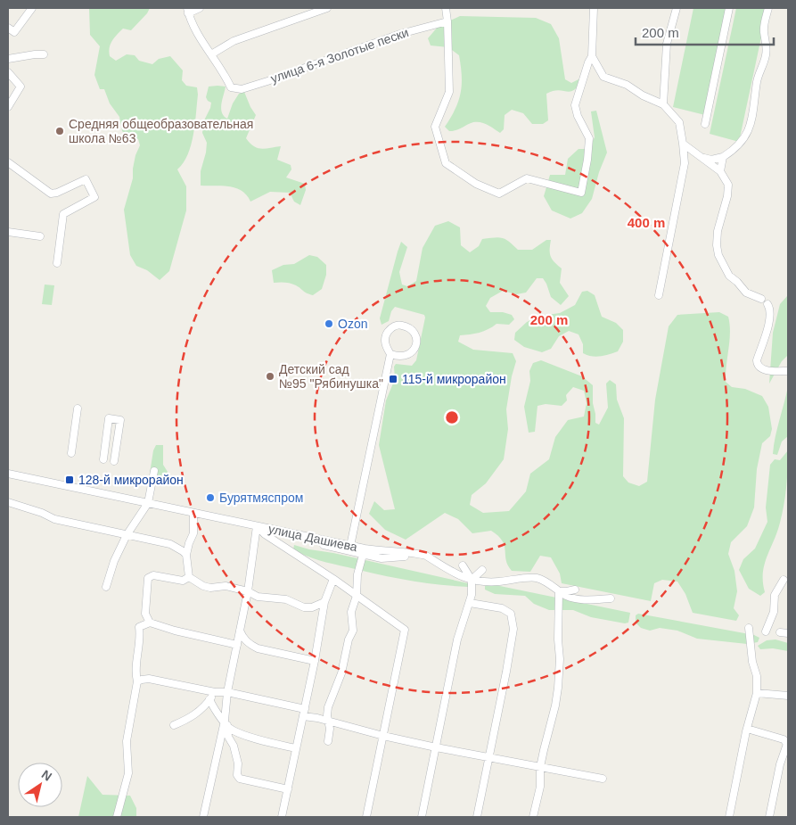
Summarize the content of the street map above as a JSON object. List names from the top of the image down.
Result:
{
  "streets": {
    "street": ["улица 6-я Золотые пески", "улица Дашиева"]
  },
  "places": {
    "other": [
      "Средняя общеобразовательная школа №63",
      "Ozon",
      "Детский сад №95 \"Рябинушка\"",
      "Бурятмяспром"
    ],
    "transit": ["115-й микрорайон", "128-й микрорайон"]
  },
  "scale_bar": "200 m",
  "north": "top right",
  "rings": ["400 m", "200 m"]
}
